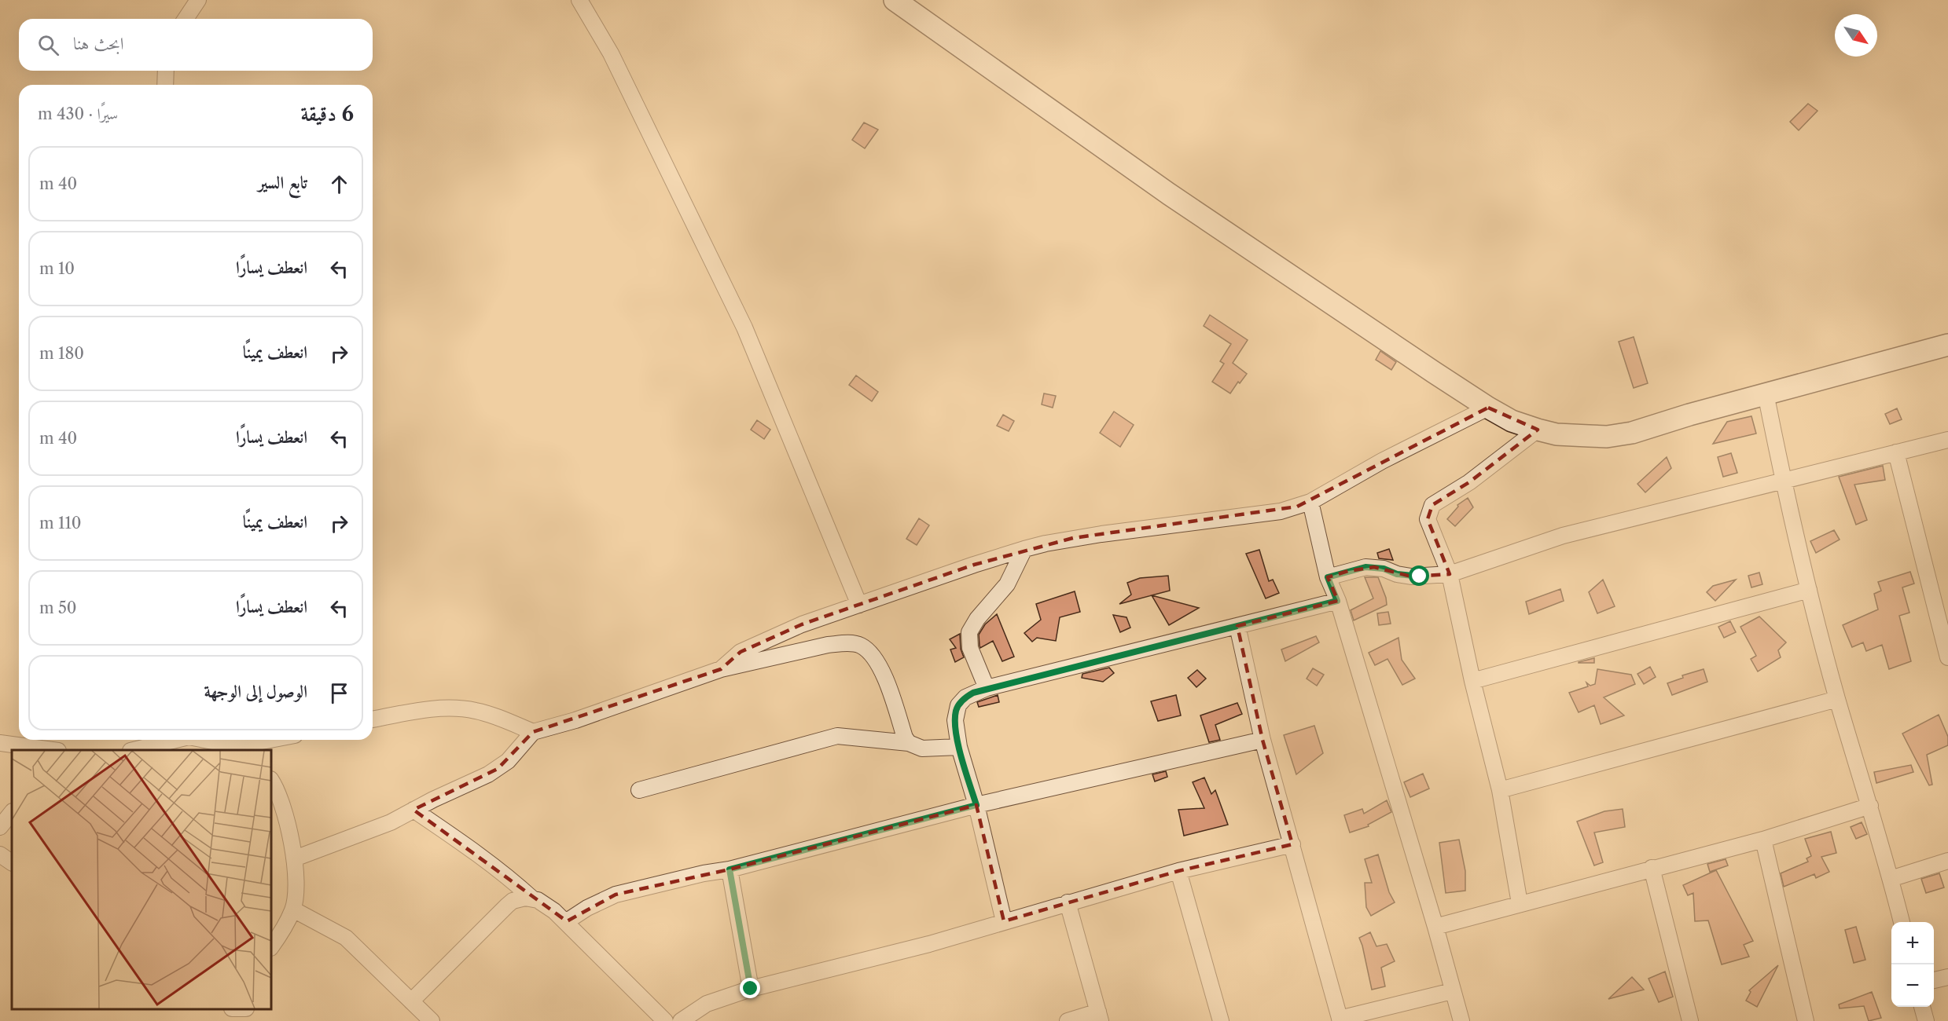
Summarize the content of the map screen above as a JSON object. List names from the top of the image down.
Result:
{
  "north": "bottom right",
  "page": {
    "search": "ابحث هنا",
    "heading": ["6 دقيقة", "سيرًا · 430 m"],
    "list": [
      ["تابع السير", "40 m"],
      ["انعطف يسارًا", "10 m"],
      ["انعطف يمينًا", "180 m"],
      ["انعطف يسارًا", "40 m"],
      ["انعطف يمينًا", "110 m"],
      ["انعطف يسارًا", "50 m"],
      "الوصول إلى الوجهة"
    ],
    "map_buttons": ["+", "−"]
  }
}
